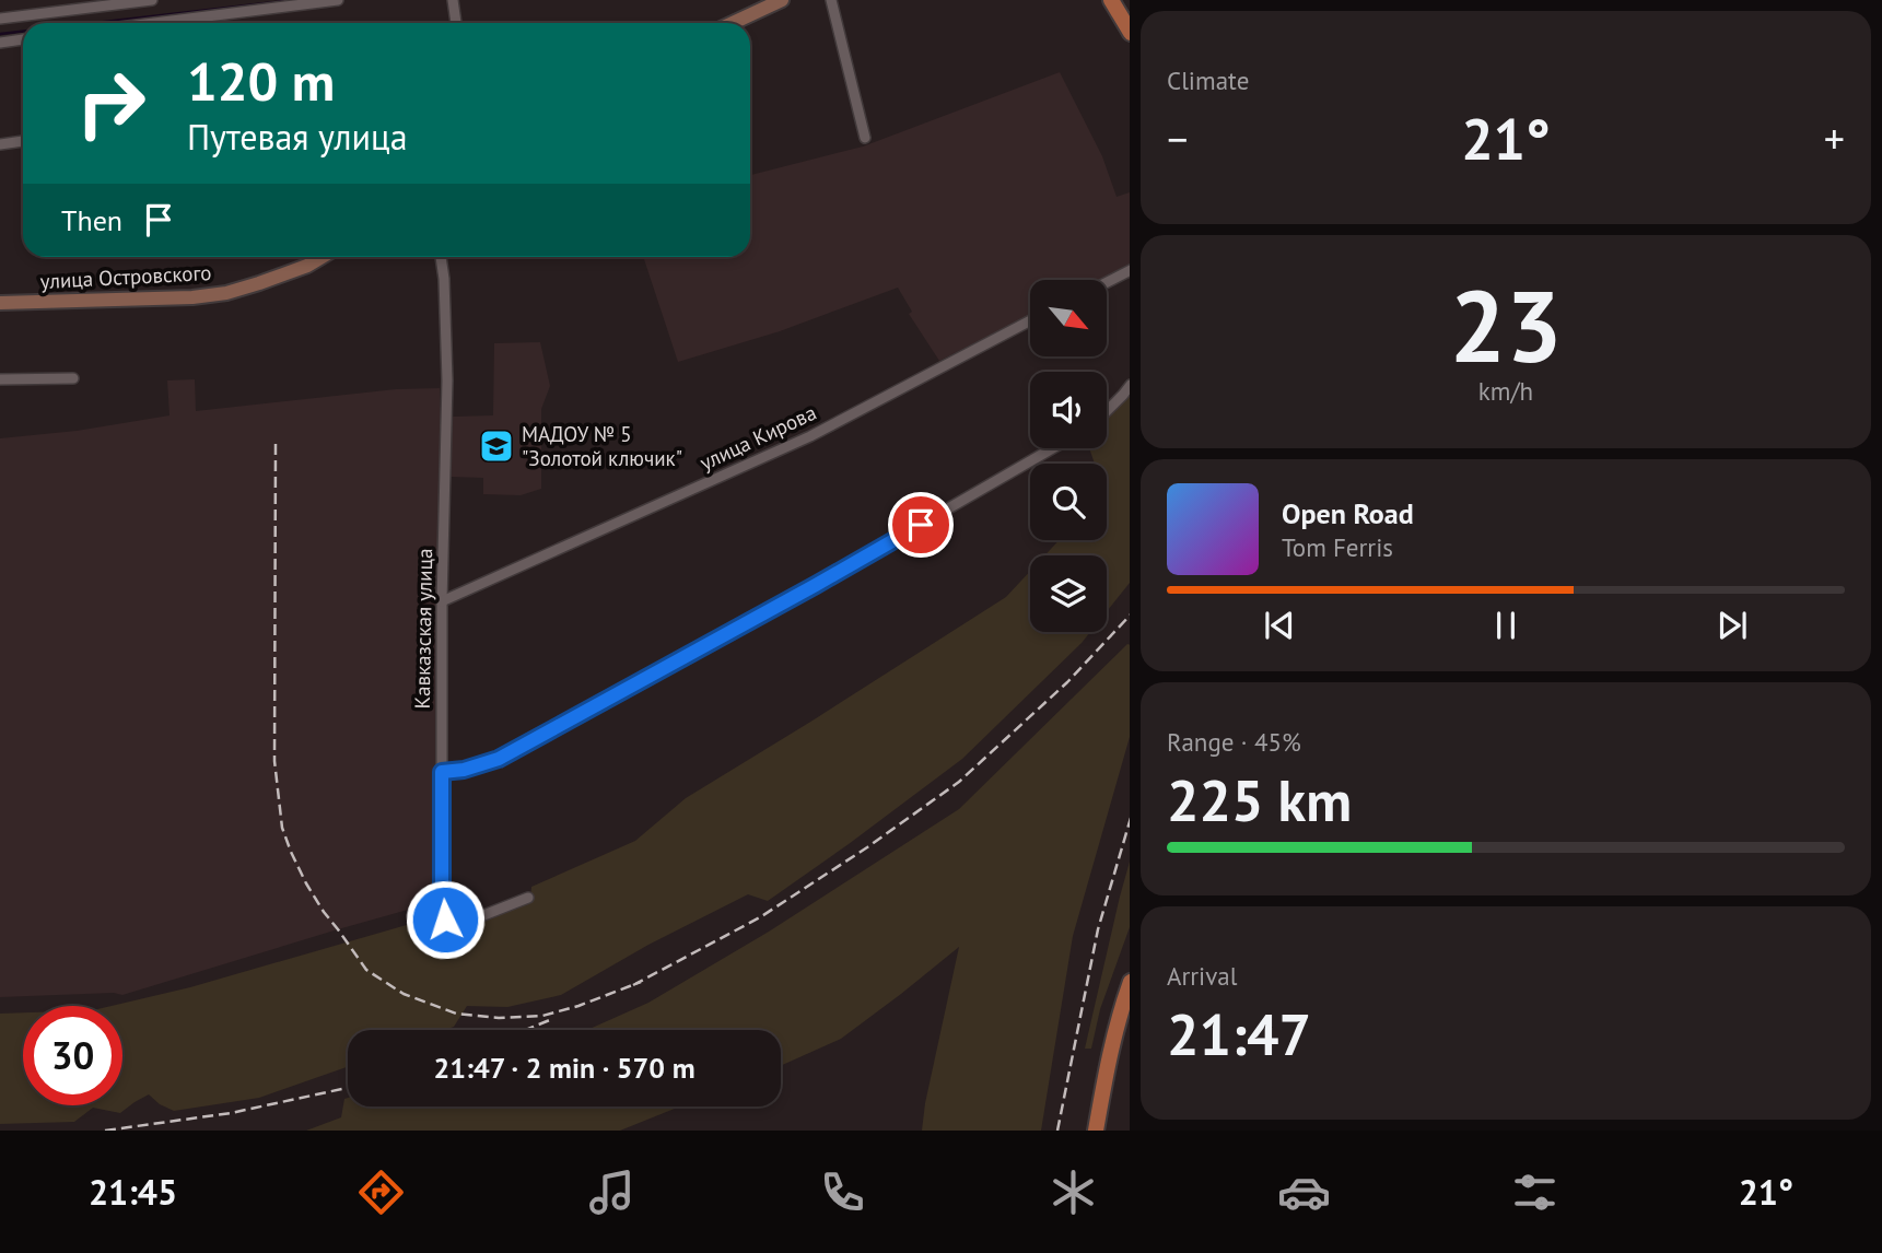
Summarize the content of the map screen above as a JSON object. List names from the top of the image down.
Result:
{
  "streets": {
    "street": ["улица Островского", "улица Кирова", "Кавказская улица"]
  },
  "crossings": [
    ["улица Кирова", "Кавказская улица"]
  ],
  "places": {
    "school or university": ["МАДОУ № 5 \"Золотой ключик\""]
  },
  "north": "bottom right",
  "page": {
    "tile": [
      "Climate",
      ["23", "km/h"],
      ["Range · 45%", "225 km"],
      ["Arrival", "21:47"]
    ],
    "turn": ["120 m", "Путевая улица"],
    "heat": ["−", "21°", "+"],
    "then": "Then",
    "song": ["Open Road", "Tom Ferris"],
    "limit": "30",
    "trip": "21:47 · 2 min · 570 m",
    "tabs": ["21:45", "21°"]
  }
}
